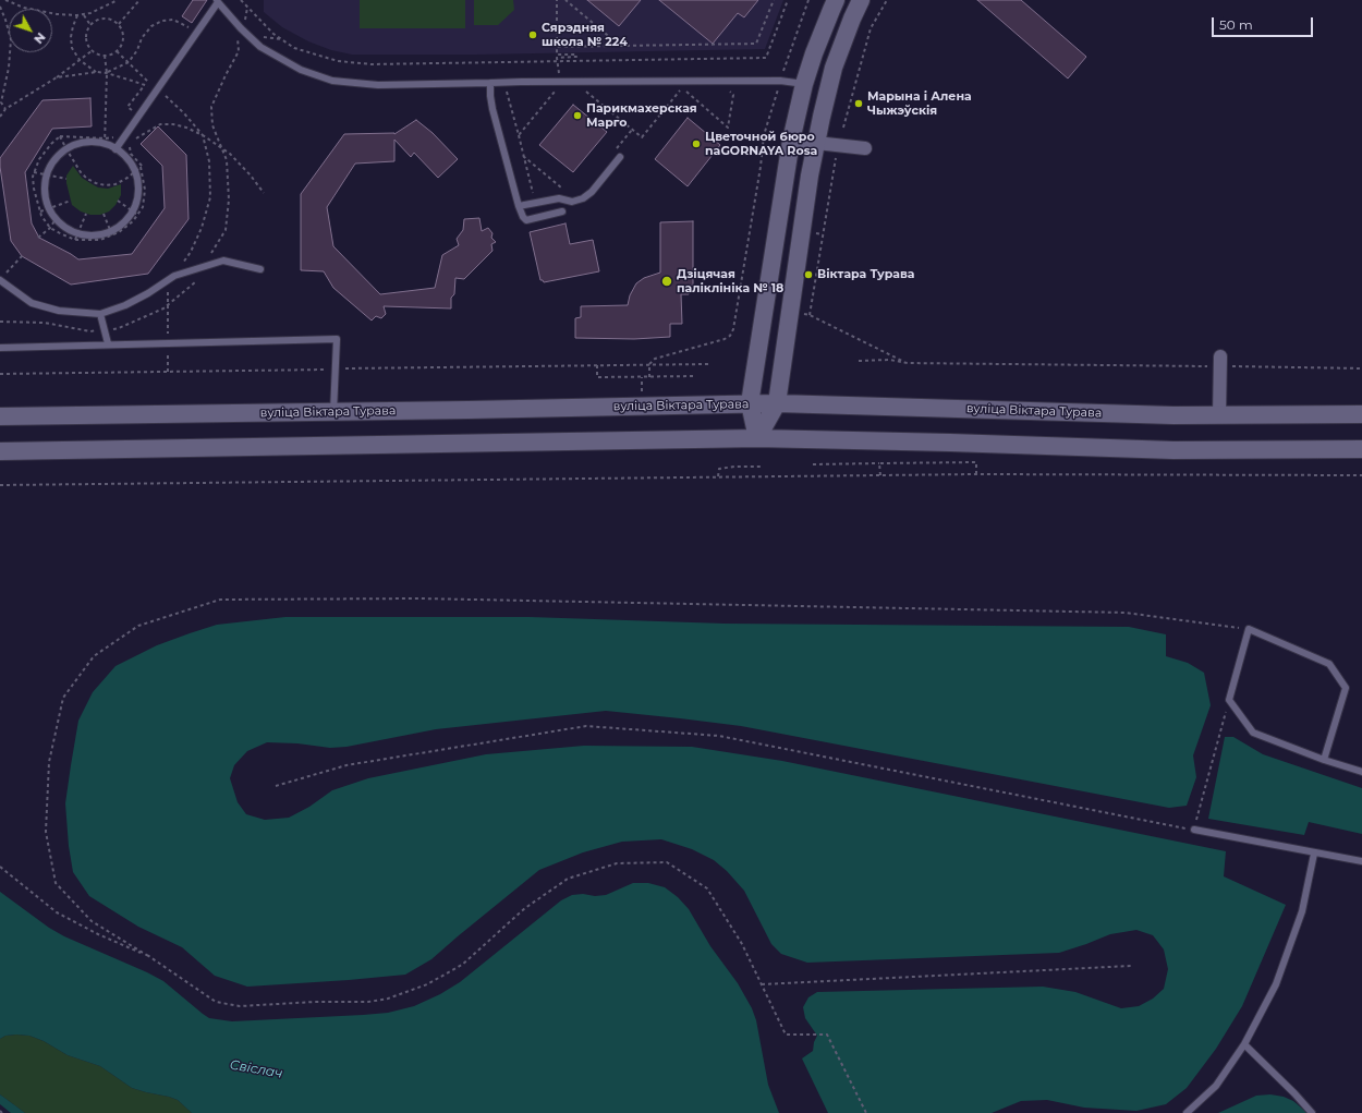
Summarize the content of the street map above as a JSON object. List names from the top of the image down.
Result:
{
  "streets": {
    "main road": ["вуліца Віктара Турава"]
  },
  "water": ["Свіслач"],
  "places": [
    "Сярэдняя школа № 224",
    "Марына і Алена Чыжэўскія",
    "Парикмахерская Марго",
    "Цветочной бюро naGORNAYA Rosa",
    "Віктара Турава",
    "Дзіцячая паліклініка № 18"
  ],
  "scale_bar": "50 m",
  "north": "bottom right"
}
